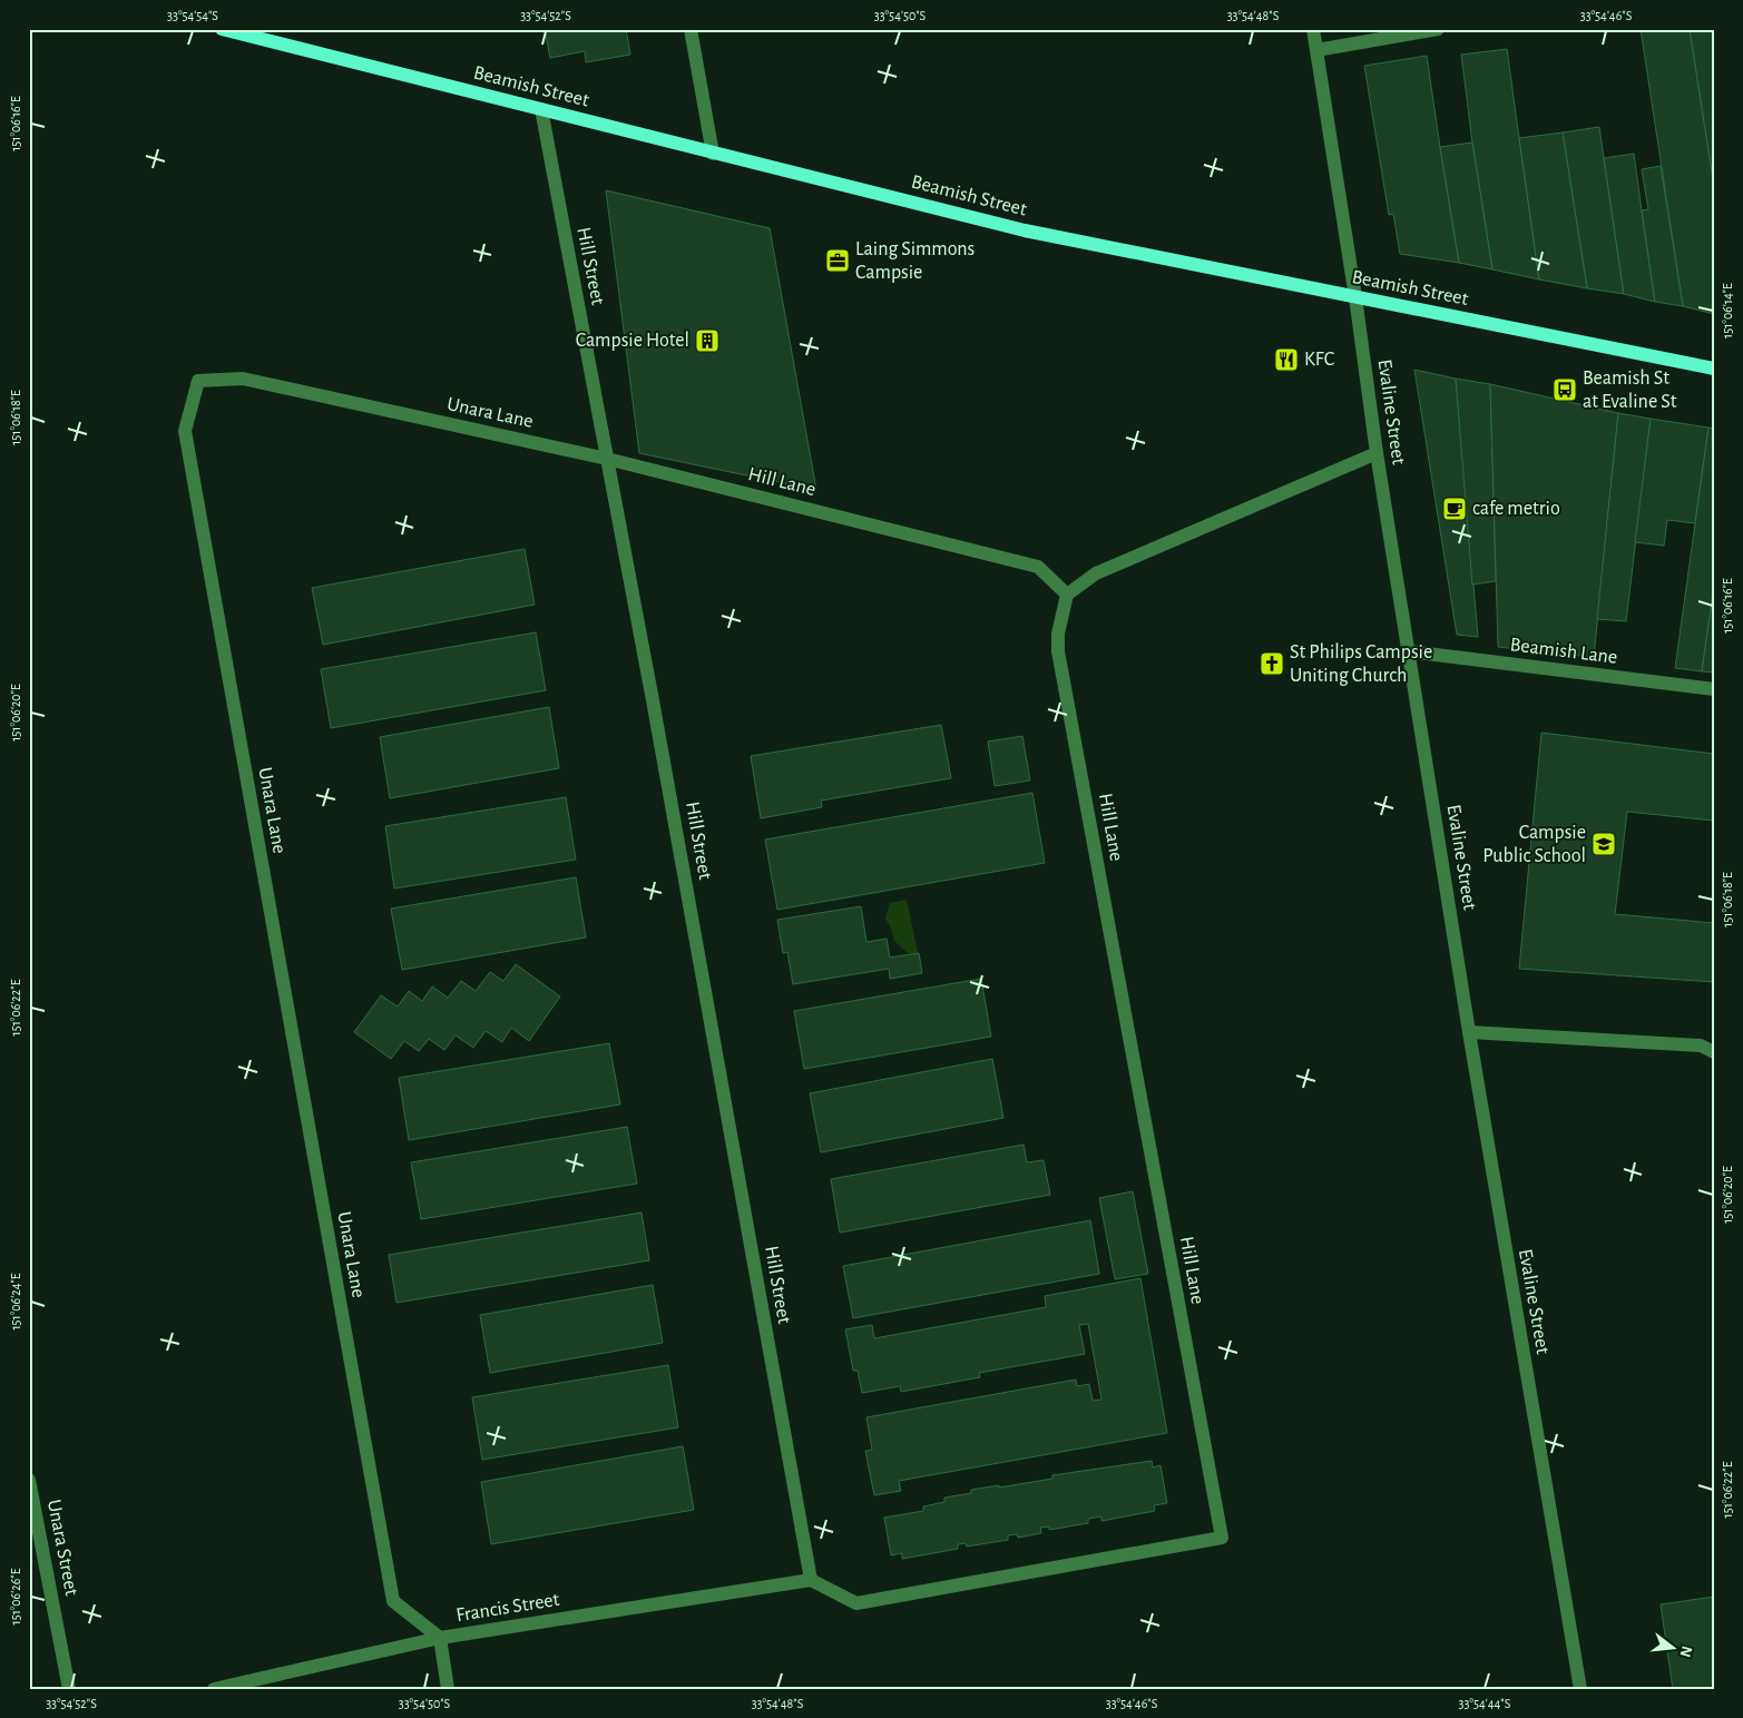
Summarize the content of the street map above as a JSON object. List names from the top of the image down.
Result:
{
  "streets": {
    "main road": ["Beamish Street"],
    "street": [
      "Hill Street",
      "Evaline Street",
      "Unara Lane",
      "Hill Lane",
      "Beamish Lane",
      "Unara Street",
      "Francis Street"
    ]
  },
  "crossings": [
    ["Beamish Street", "Hill Street"],
    ["Beamish Street", "Evaline Street"],
    ["Hill Street", "Unara Lane"],
    ["Hill Street", "Hill Lane"],
    ["Hill Street", "Francis Street"],
    ["Evaline Street", "Beamish Lane"],
    ["Unara Lane", "Hill Lane"],
    ["Unara Lane", "Francis Street"],
    ["Hill Lane", "Francis Street"]
  ],
  "places": {
    "office": ["Laing Simmons Campsie"],
    "building": ["Campsie Hotel"],
    "restaurant": ["KFC"],
    "bus stop": ["Beamish St at Evaline St"],
    "cafe": ["cafe metrio"],
    "church": ["St Philips Campsie Uniting Church"],
    "school or university": ["Campsie Public School"]
  },
  "north": "right",
  "coordinates": [
    "33°54'54\"S",
    "33°54'52\"S",
    "33°54'50\"S",
    "33°54'48\"S",
    "33°54'46\"S",
    "151°06'16\"E",
    "151°06'14\"E",
    "151°06'18\"E",
    "151°06'20\"E",
    "151°06'22\"E",
    "151°06'24\"E",
    "151°06'26\"E",
    "33°54'44\"S"
  ]
}
